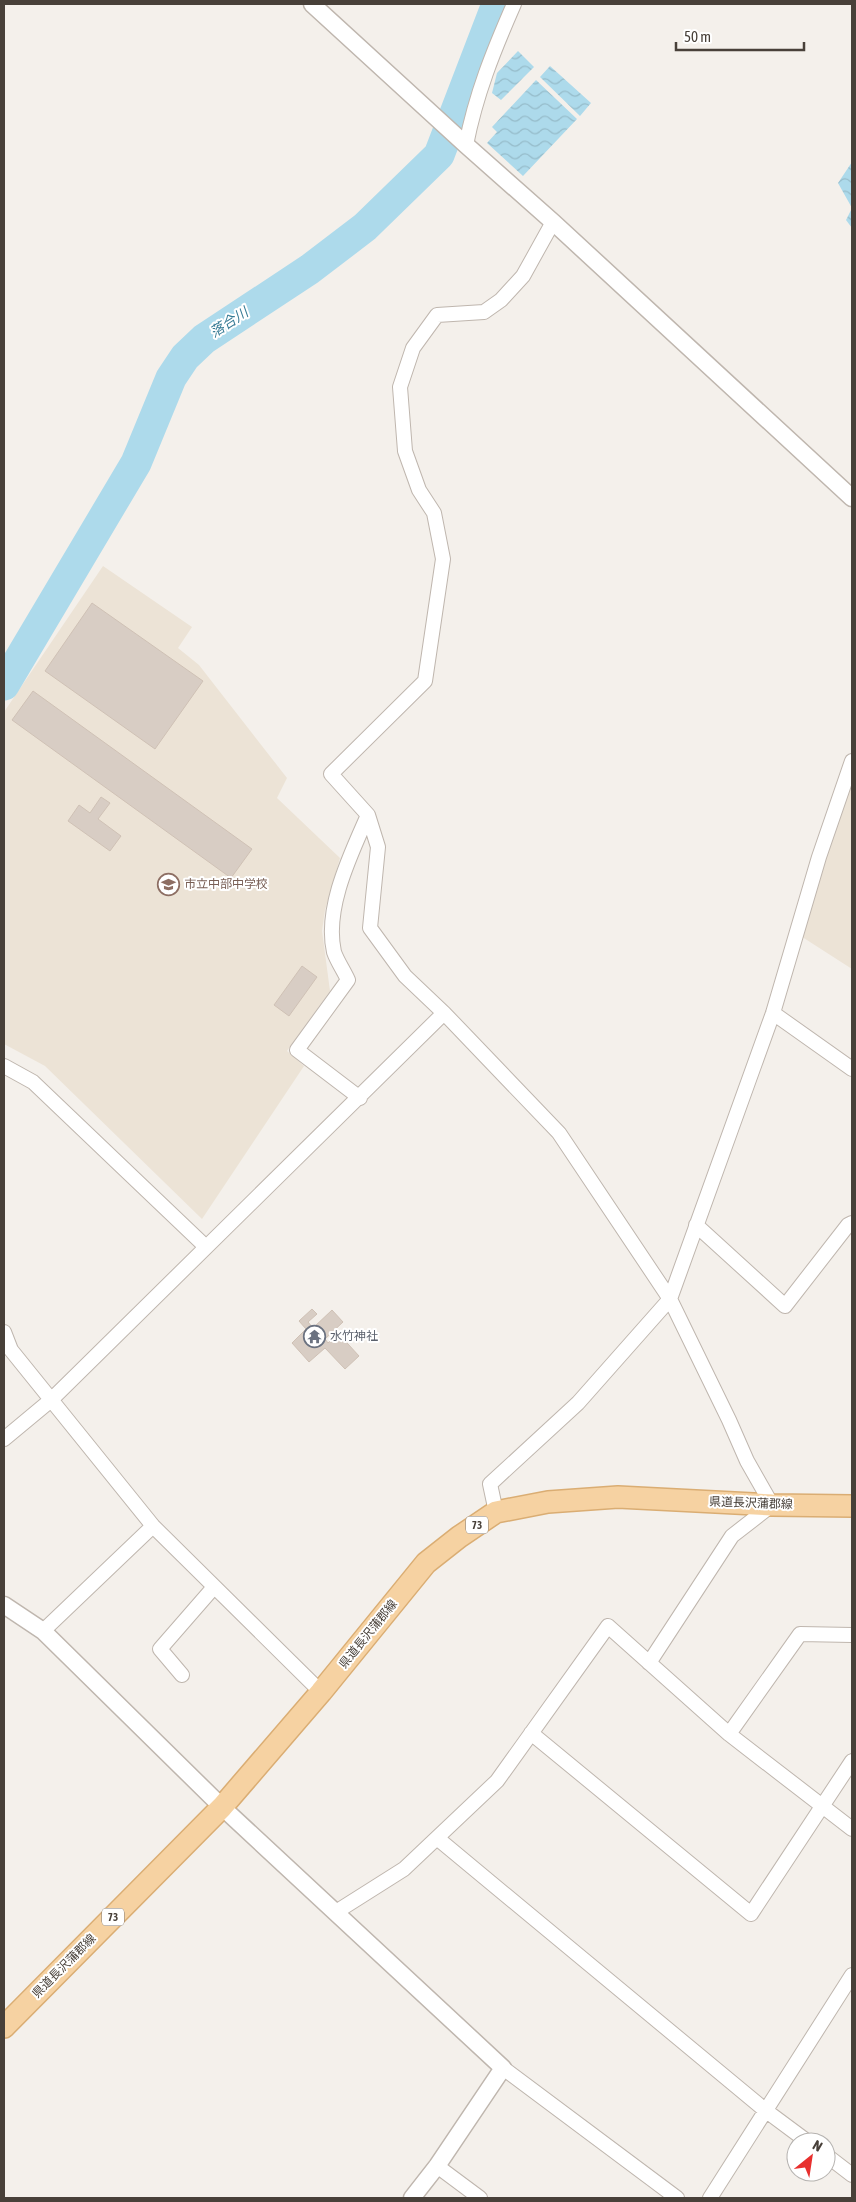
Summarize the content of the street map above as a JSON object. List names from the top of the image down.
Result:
{
  "streets": {
    "main road": ["県道長沢蒲郡線", "73"]
  },
  "water": ["落合川"],
  "places": {
    "school or university": ["市立中部中学校"],
    "temple": ["水竹神社"]
  },
  "scale_bar": "50 m",
  "north": "top right"
}
